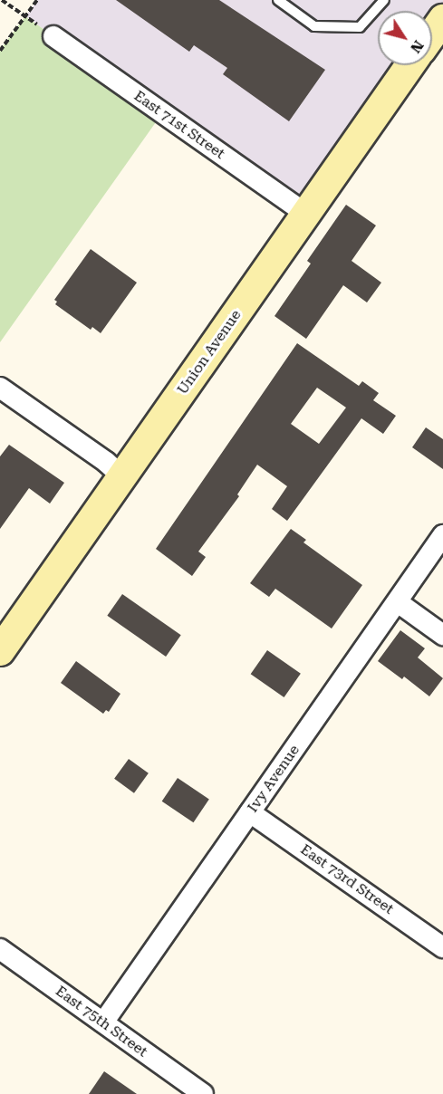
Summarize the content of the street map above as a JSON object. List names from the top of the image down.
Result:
{
  "streets": {
    "main road": ["Union Avenue"],
    "street": [
      "East 71st Street",
      "Ivy Avenue",
      "East 73rd Street",
      "East 75th Street"
    ]
  },
  "crossings": [
    ["East 71st Street", "Union Avenue"],
    ["Ivy Avenue", "East 73rd Street"],
    ["Ivy Avenue", "East 75th Street"]
  ],
  "north": "bottom right"
}
